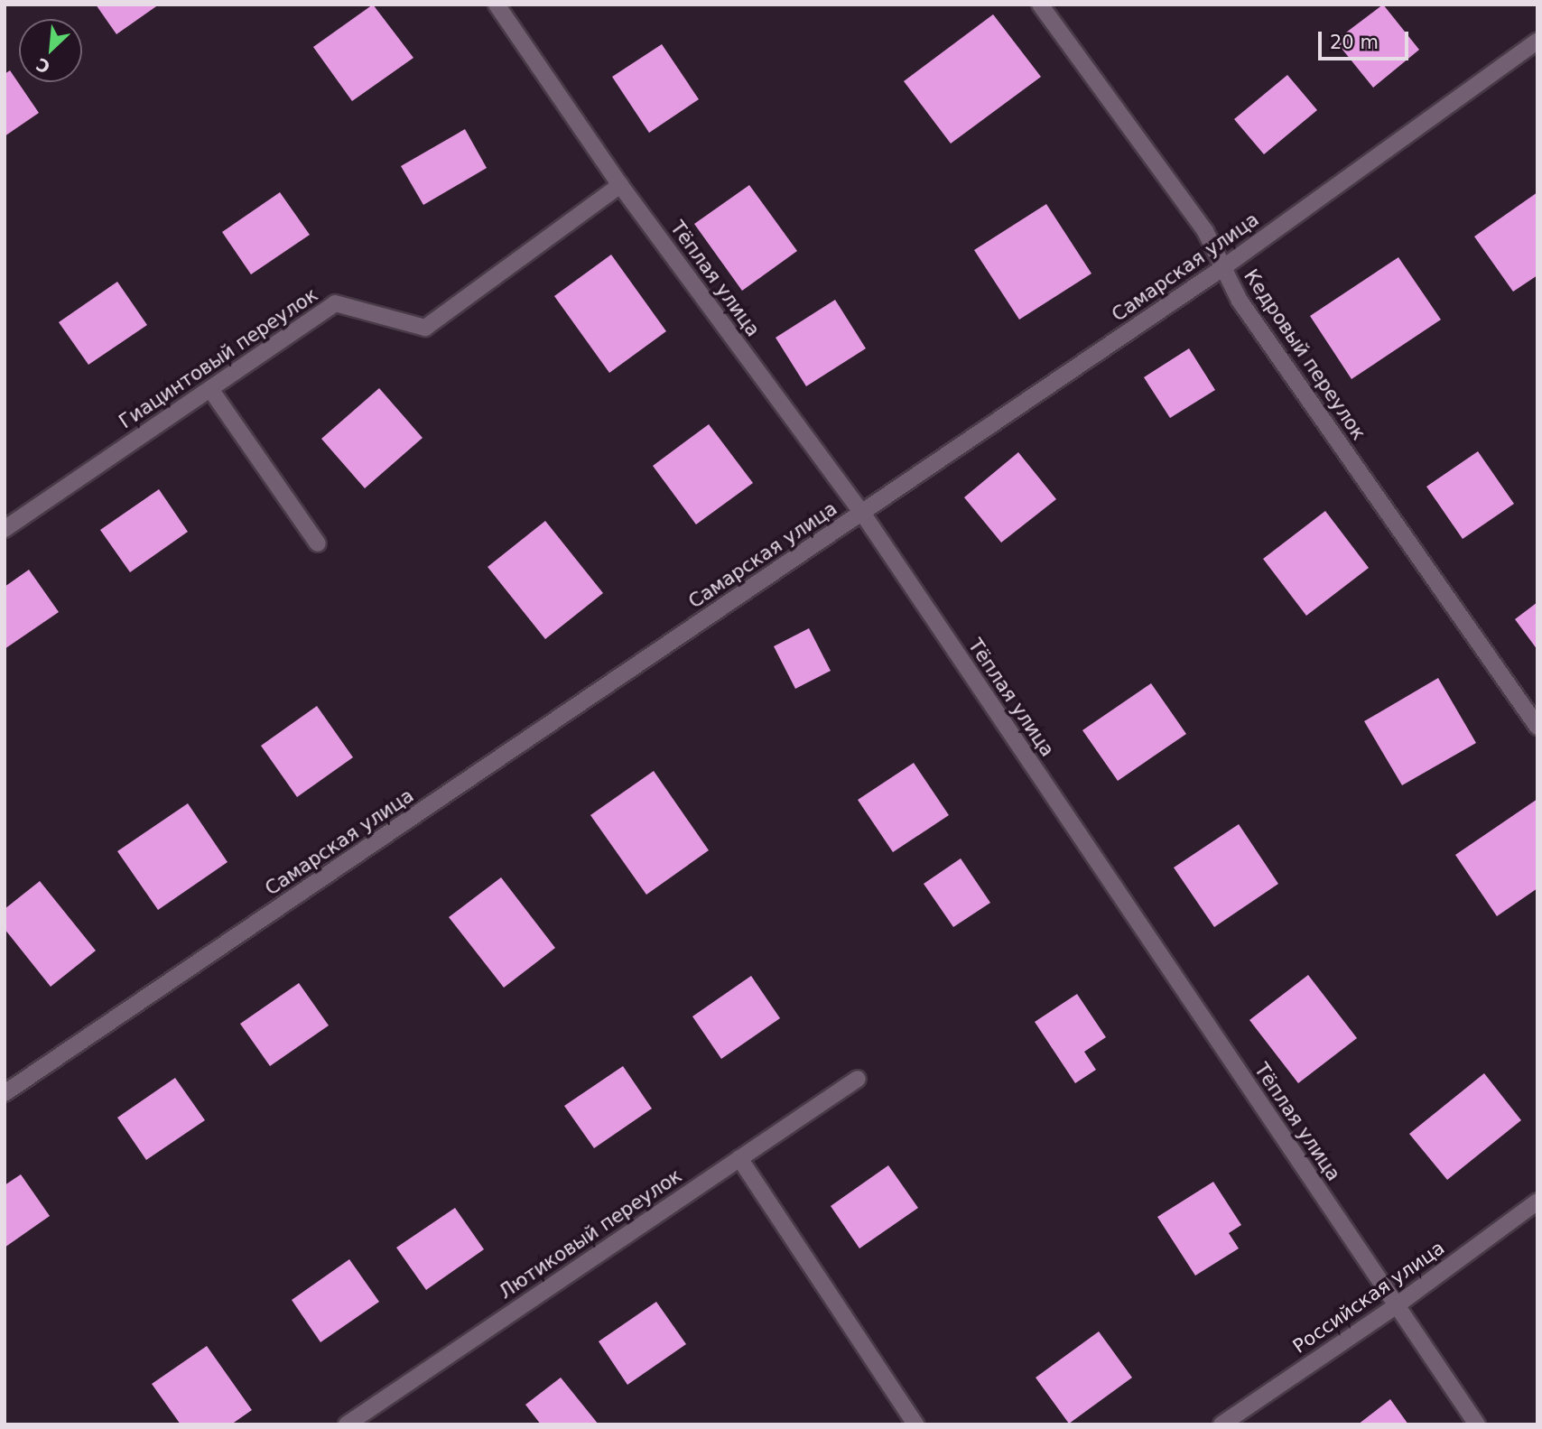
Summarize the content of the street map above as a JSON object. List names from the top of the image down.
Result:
{
  "streets": {
    "street": [
      "Самарская улица",
      "Тёплая улица",
      "Кедровый переулок",
      "Гиацинтовый переулок",
      "Лютиковый переулок",
      "Российская улица"
    ]
  },
  "crossings": [
    ["Самарская улица", "Тёплая улица"],
    ["Самарская улица", "Кедровый переулок"],
    ["Тёплая улица", "Гиацинтовый переулок"],
    ["Тёплая улица", "Российская улица"]
  ],
  "scale_bar": "20 m",
  "north": "bottom left"
}
